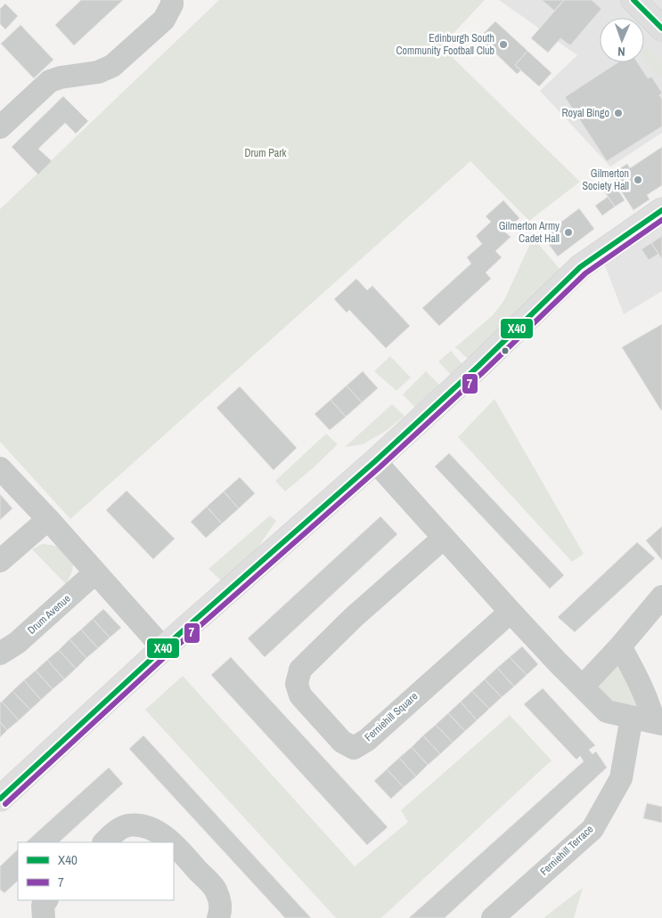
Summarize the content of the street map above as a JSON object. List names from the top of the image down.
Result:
{
  "streets": {
    "street": ["Drum Avenue", "Ferniehill Square", "Ferniehill Terrace"]
  },
  "parks": ["Drum Park"],
  "places": [
    "Edinburgh South Community Football Club",
    "Royal Bingo",
    "Gilmerton Society Hall",
    "Gilmerton Army Cadet Hall"
  ],
  "lines": ["transit line X40", "transit line 7"],
  "legend": ["X40", "7"],
  "north": "bottom"
}
